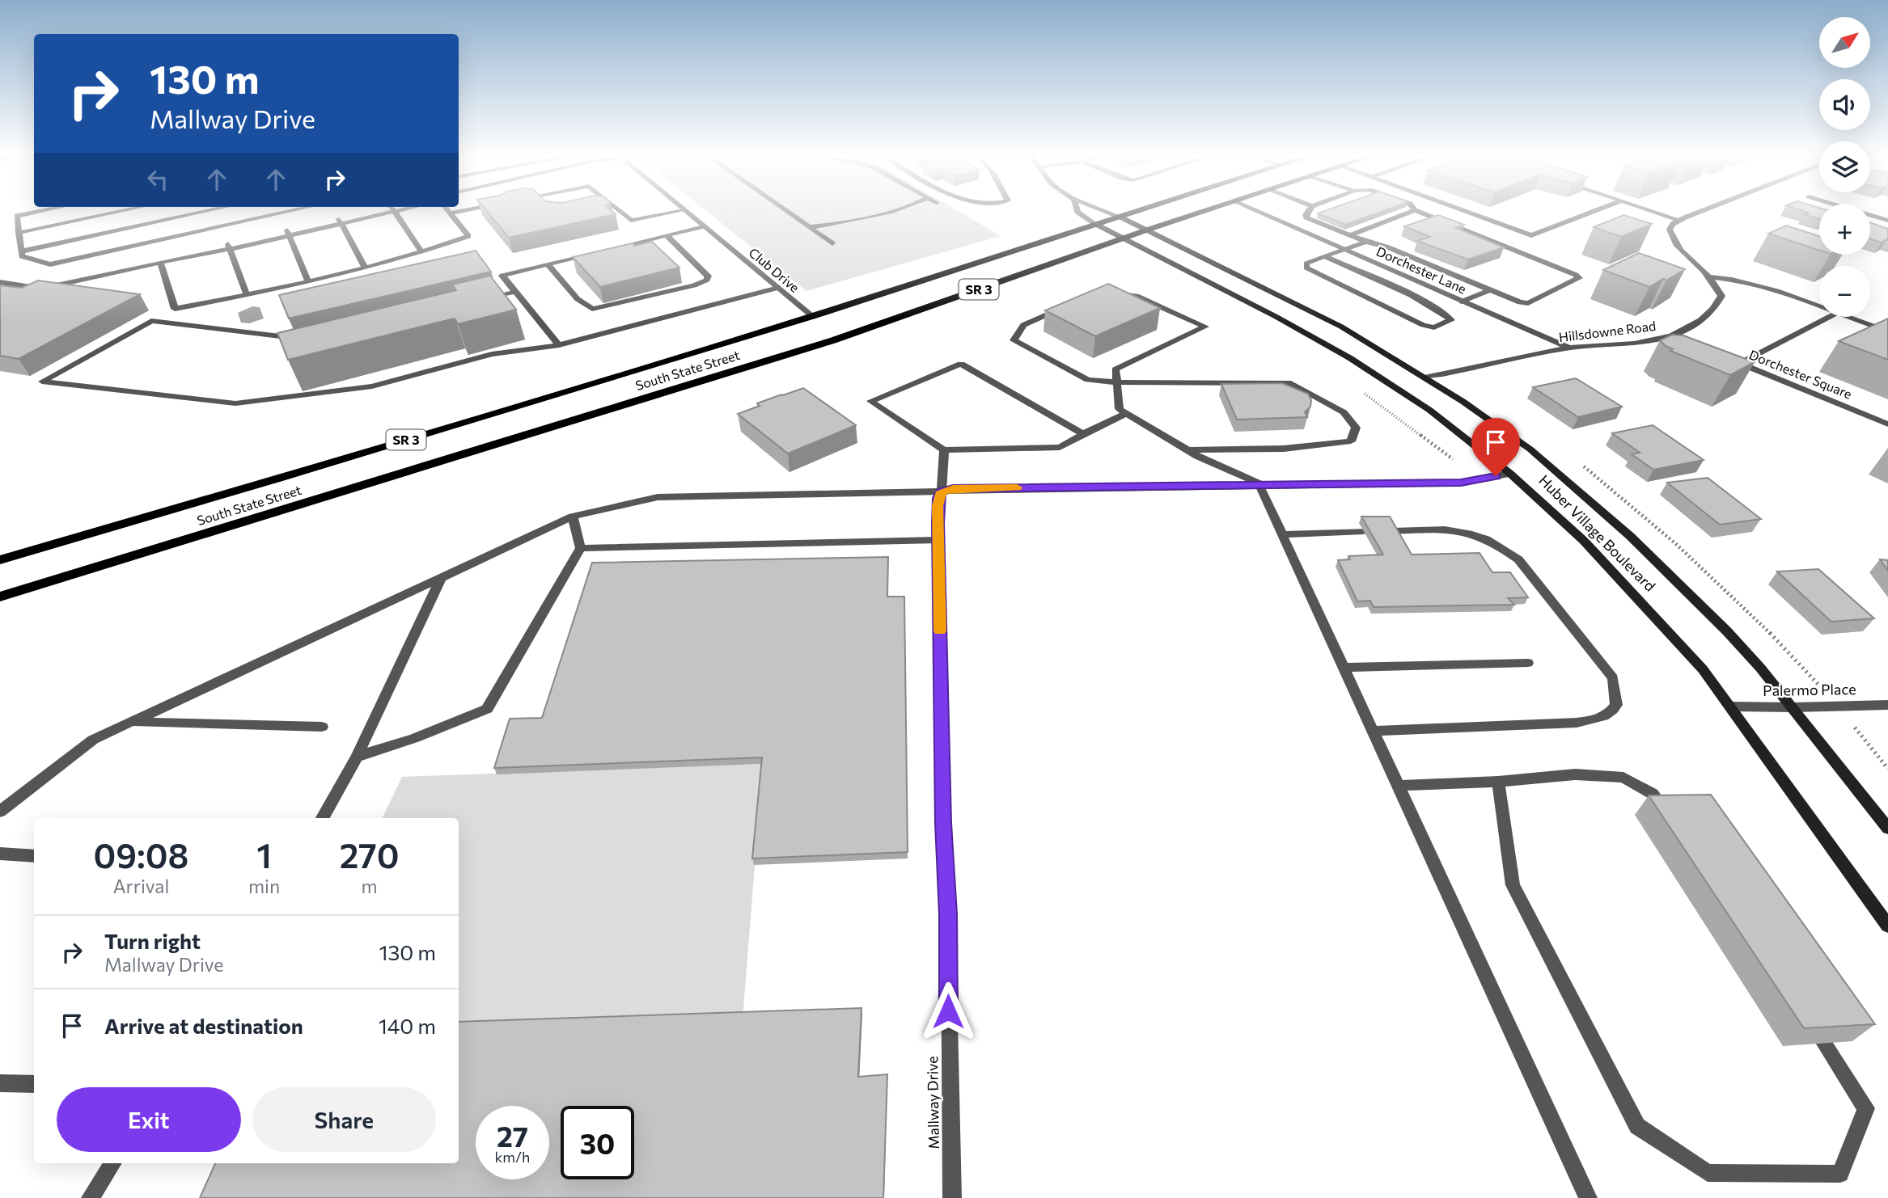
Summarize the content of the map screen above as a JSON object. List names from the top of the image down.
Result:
{
  "streets": {
    "main road": ["SR 3", "South State Street"],
    "street": [
      "Club Drive",
      "Dorchester Lane",
      "Hillsdowne Road",
      "Dorchester Square",
      "Huber Village Boulevard",
      "Palermo Place",
      "Mallway Drive"
    ]
  },
  "crossings": [
    ["Club Drive", "South State Street"],
    ["Dorchester Lane", "Hillsdowne Road"],
    ["Hillsdowne Road", "Huber Village Boulevard"],
    ["South State Street", "Huber Village Boulevard"],
    ["Huber Village Boulevard", "Palermo Place"]
  ],
  "north": "top right",
  "page": {
    "map_buttons": ["+", "−"],
    "turn": ["130 m", "Mallway Drive"],
    "eta": [
      "09:08",
      "Arrival",
      "1",
      "min",
      "270",
      "m"
    ],
    "list": [
      {
        "name": "Turn right",
        "note": "Mallway Drive",
        "value": "130 m"
      },
      {
        "name": "Arrive at destination",
        "value": "140 m"
      }
    ],
    "buttons": ["Exit", "Share"],
    "speed": "27 km/h",
    "limit": "30"
  }
}
